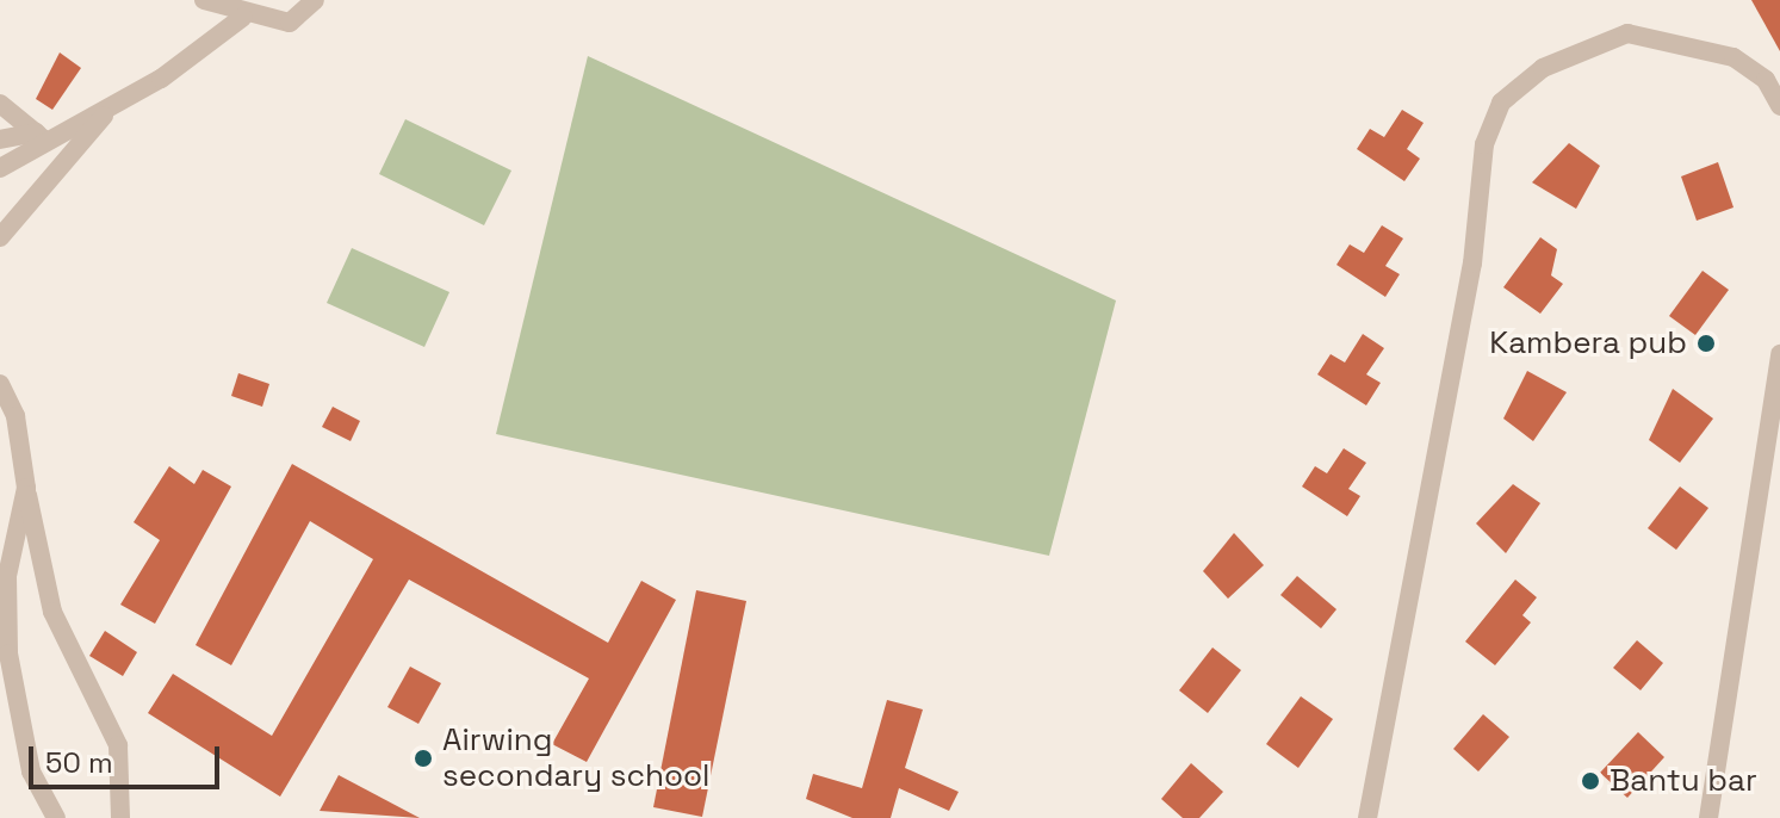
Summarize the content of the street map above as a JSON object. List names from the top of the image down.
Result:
{
  "places": ["Kambera pub", "Airwing secondary school", "Bantu bar"],
  "scale_bar": "50 m"
}
